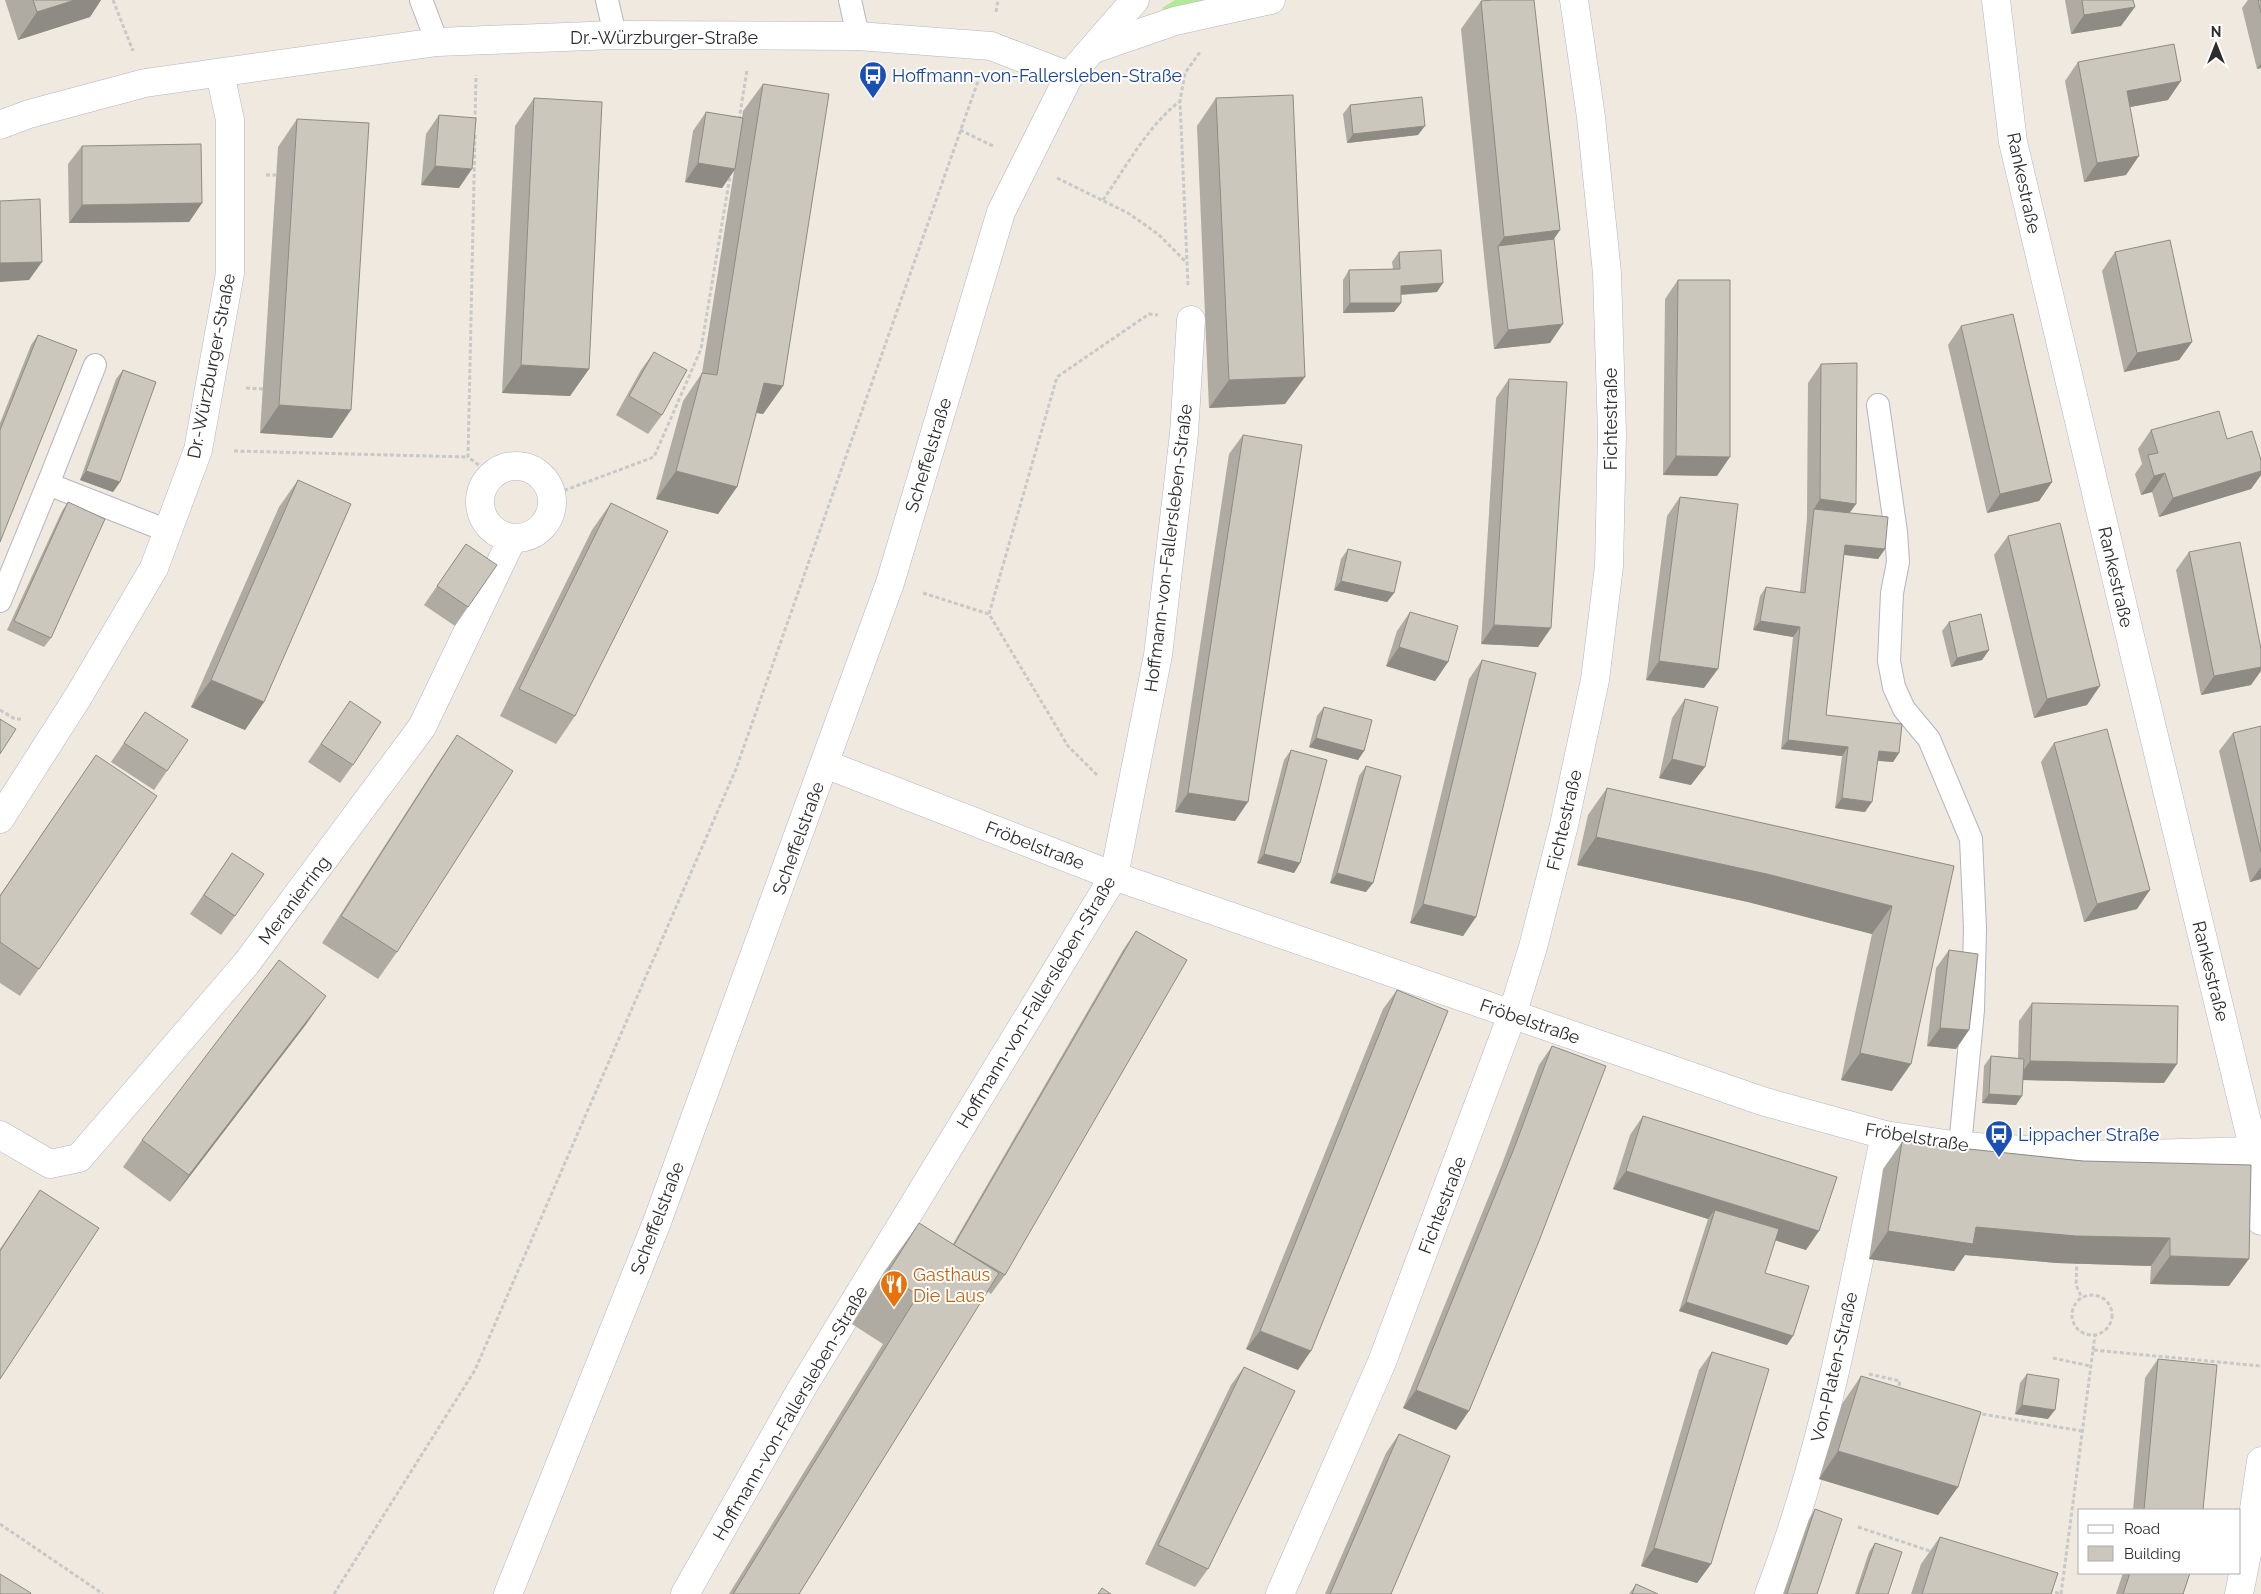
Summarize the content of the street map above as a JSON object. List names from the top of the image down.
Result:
{
  "streets": {
    "street": [
      "Dr.-Würzburger-Straße",
      "Rankestraße",
      "Fichtestraße",
      "Scheffelstraße",
      "Hoffmann-von-Fallersleben-Straße",
      "Fröbelstraße",
      "Meranierring",
      "Von-Platen-Straße"
    ]
  },
  "crossings": [
    ["Dr.-Würzburger-Straße", "Scheffelstraße"],
    ["Rankestraße", "Fröbelstraße"],
    ["Fichtestraße", "Fröbelstraße"],
    ["Scheffelstraße", "Fröbelstraße"],
    ["Hoffmann-von-Fallersleben-Straße", "Fröbelstraße"],
    ["Fröbelstraße", "Von-Platen-Straße"]
  ],
  "places": {
    "bus stop": ["Hoffmann-von-Fallersleben-Straße", "Lippacher Straße"],
    "restaurant": ["Gasthaus Die Laus"]
  },
  "legend": ["Road", "Building"],
  "north": "top"
}
